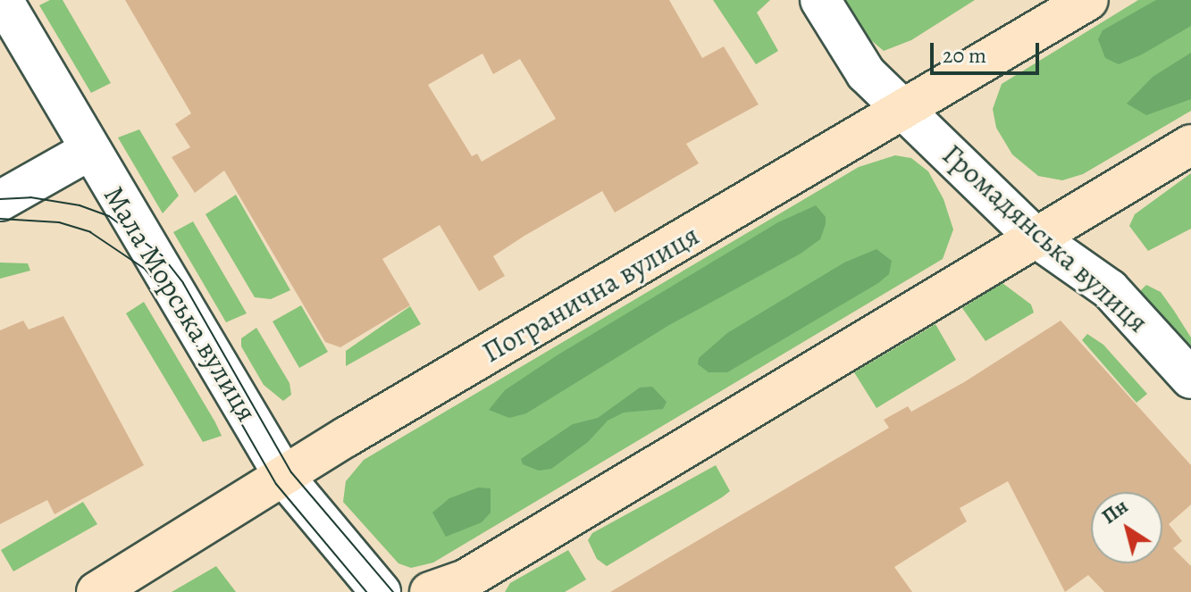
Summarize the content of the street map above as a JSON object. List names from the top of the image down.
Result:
{
  "streets": {
    "main road": ["Погранична вулиця"],
    "street": ["Громадянська вулиця", "Мала Морська вулиця"]
  },
  "crossings": [
    ["Громадянська вулиця", "Погранична вулиця"],
    ["Погранична вулиця", "Мала Морська вулиця"]
  ],
  "scale_bar": "20 m",
  "north": "top left"
}
